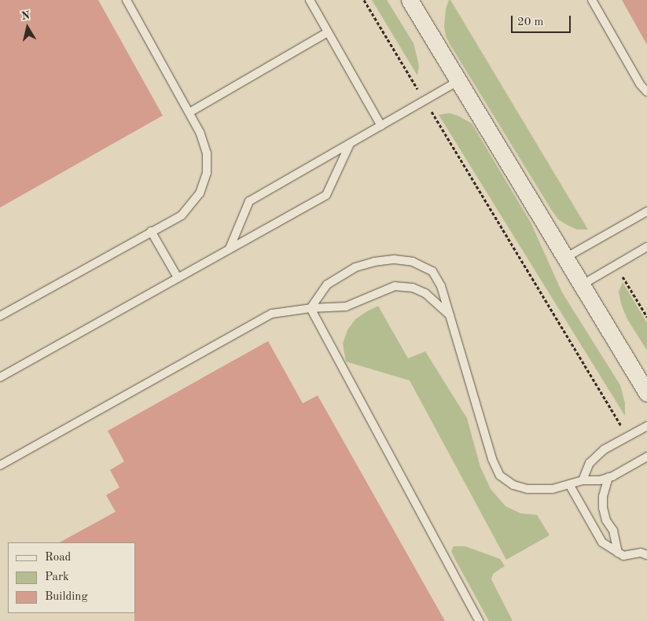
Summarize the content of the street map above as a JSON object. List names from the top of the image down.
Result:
{
  "legend": ["Road", "Park", "Building"],
  "scale_bar": "20 m",
  "north": "top"
}
